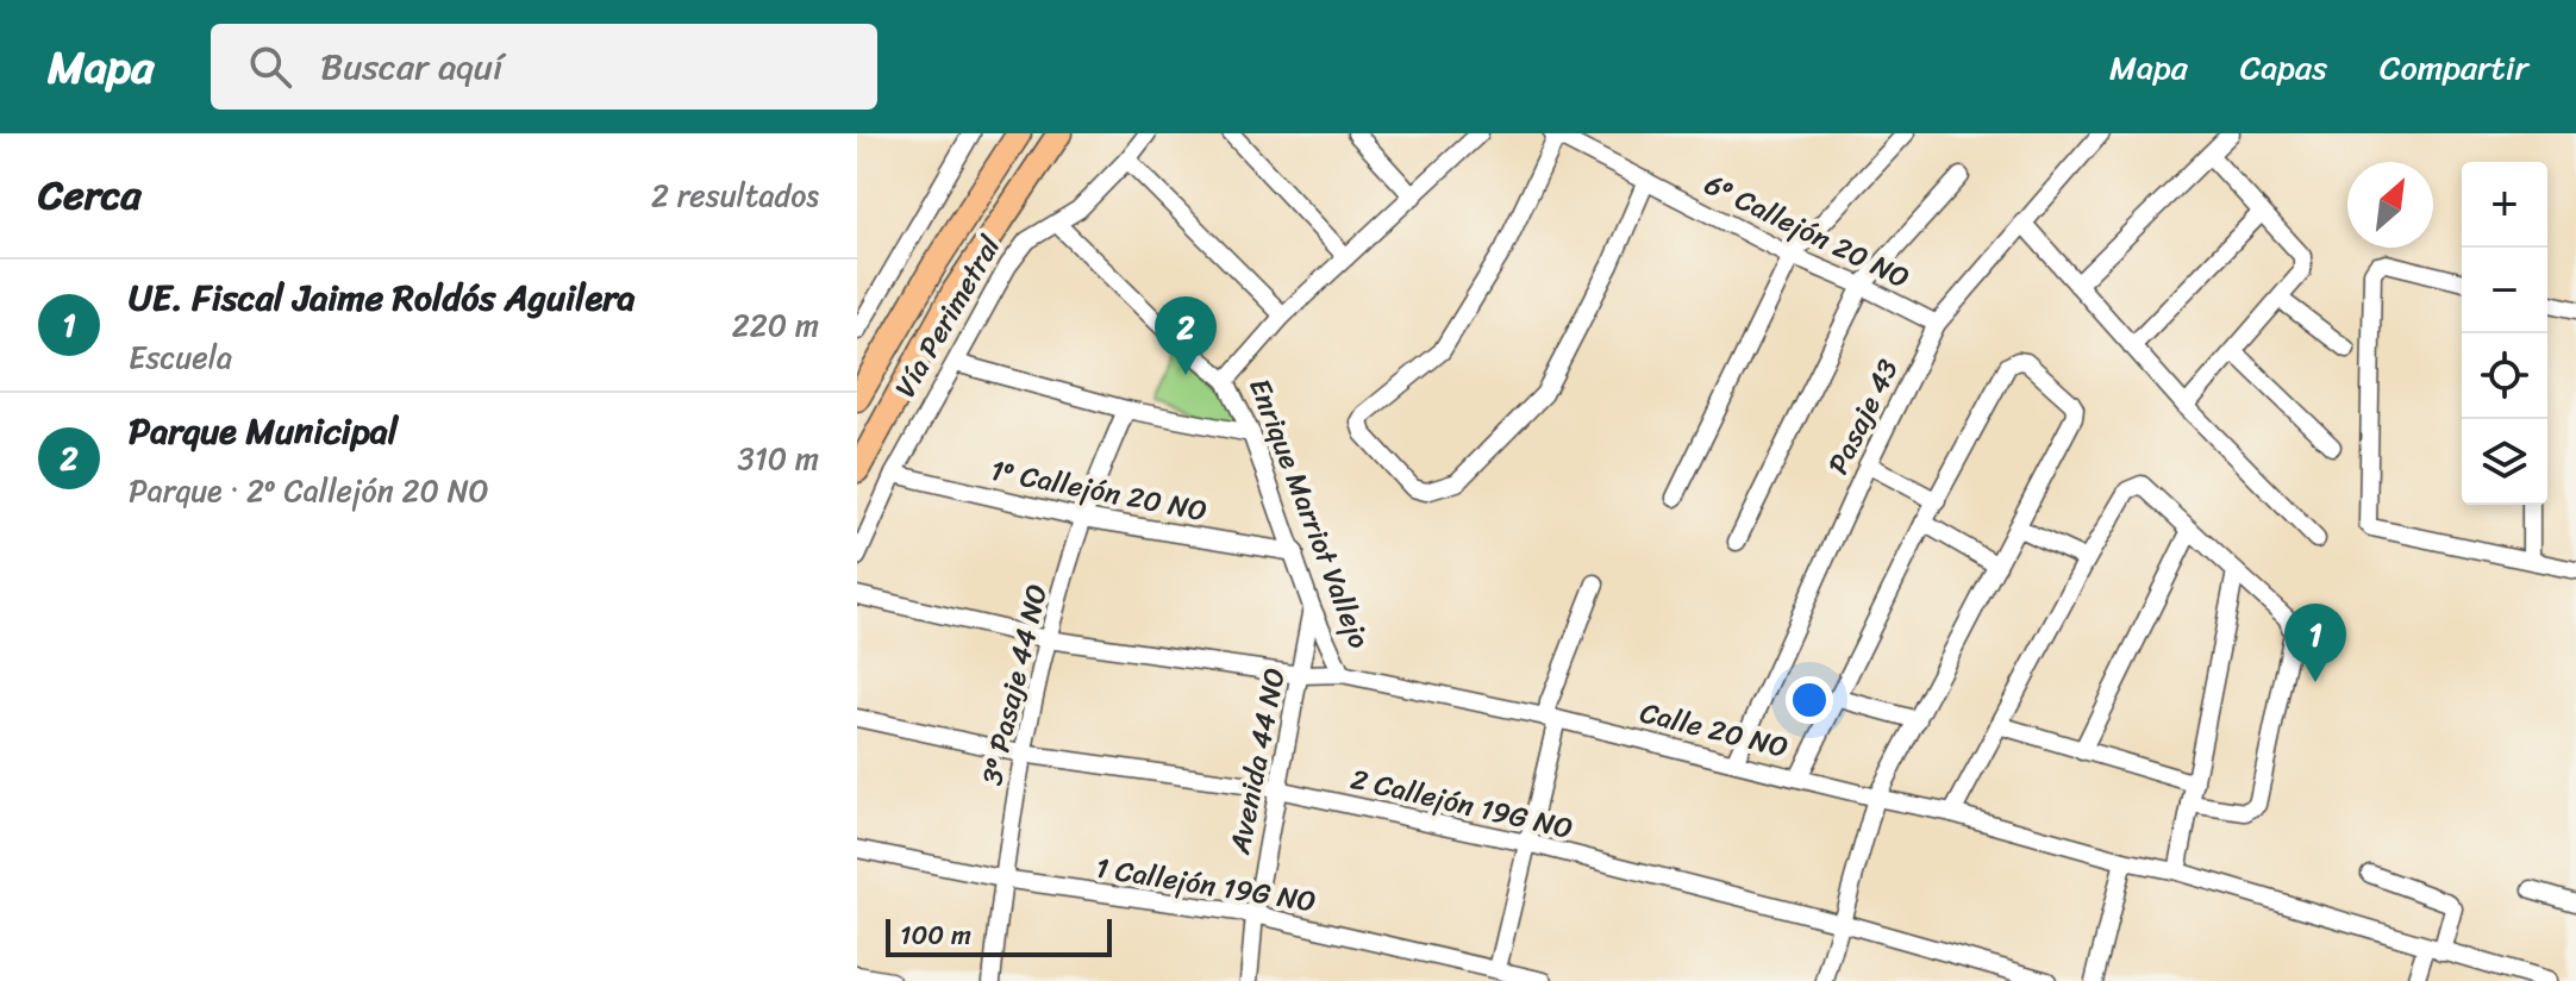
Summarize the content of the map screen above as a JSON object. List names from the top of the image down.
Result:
{
  "streets": {
    "highway": ["Vía Perimetral"],
    "street": [
      "6º Callejón 20 NO",
      "Pasaje 43",
      "1º Callejón 20 NO",
      "Enrique Marriot Vallejo",
      "3º Pasaje 44 NO",
      "Calle 20 NO",
      "Avenida 44 NO",
      "2 Callejón 19G NO",
      "1 Callejón 19G NO"
    ]
  },
  "crossings": [
    ["6º Callejón 20 NO", "Pasaje 43"],
    ["Vía Perimetral", "1º Callejón 20 NO"],
    ["Pasaje 43", "Calle 20 NO"],
    ["1º Callejón 20 NO", "Enrique Marriot Vallejo"],
    ["1º Callejón 20 NO", "3º Pasaje 44 NO"],
    ["Enrique Marriot Vallejo", "Calle 20 NO"],
    ["Enrique Marriot Vallejo", "Avenida 44 NO"],
    ["3º Pasaje 44 NO", "Calle 20 NO"],
    ["3º Pasaje 44 NO", "2 Callejón 19G NO"],
    ["3º Pasaje 44 NO", "1 Callejón 19G NO"],
    ["Calle 20 NO", "Avenida 44 NO"],
    ["Avenida 44 NO", "2 Callejón 19G NO"],
    ["Avenida 44 NO", "1 Callejón 19G NO"]
  ],
  "scale_bar": "100 m",
  "north": "top right",
  "page": {
    "header": "Mapa",
    "search": "Buscar aquí",
    "nav": ["Mapa", "Capas", "Compartir"],
    "heading": ["Cerca", "2 resultados"],
    "map_buttons": ["+", "−"],
    "list": [
      {
        "mark": "1",
        "name": "UE. Fiscal Jaime Roldós Aguilera",
        "note": "Escuela",
        "value": "220 m"
      },
      {
        "mark": "2",
        "name": "Parque Municipal",
        "note": "Parque · 2º Callejón 20 NO",
        "value": "310 m"
      }
    ],
    "pins": ["2", "1"],
    "scale": "100 m"
  }
}
